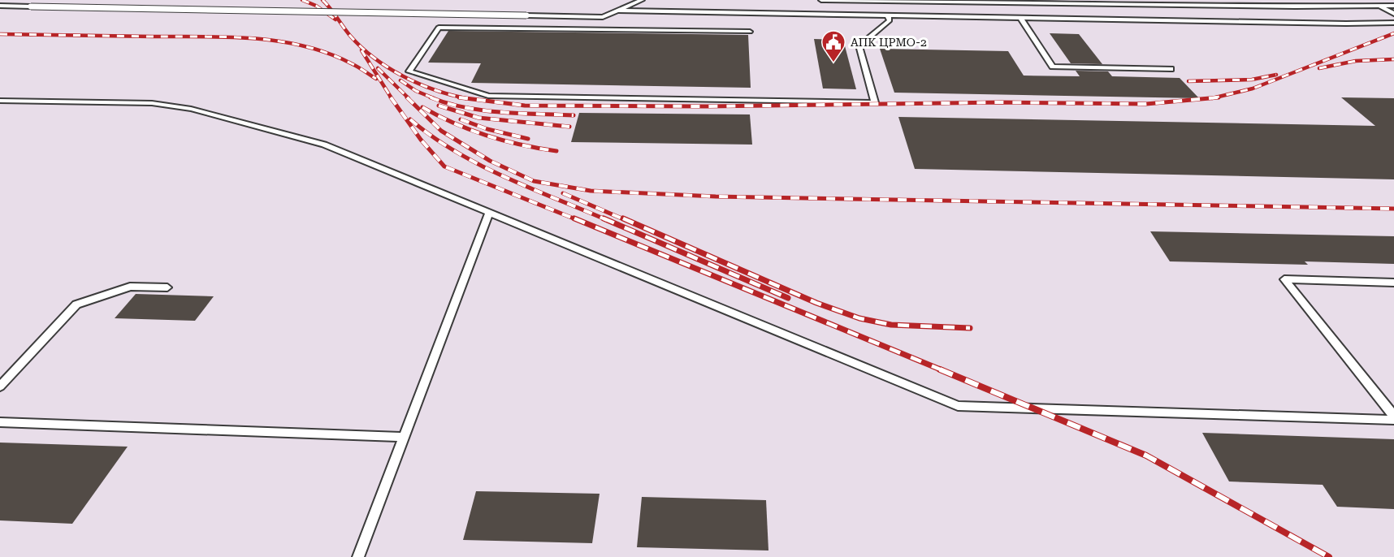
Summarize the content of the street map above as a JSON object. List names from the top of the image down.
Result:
{
  "places": {
    "public building": ["АПК ЦРМО-2"]
  }
}
